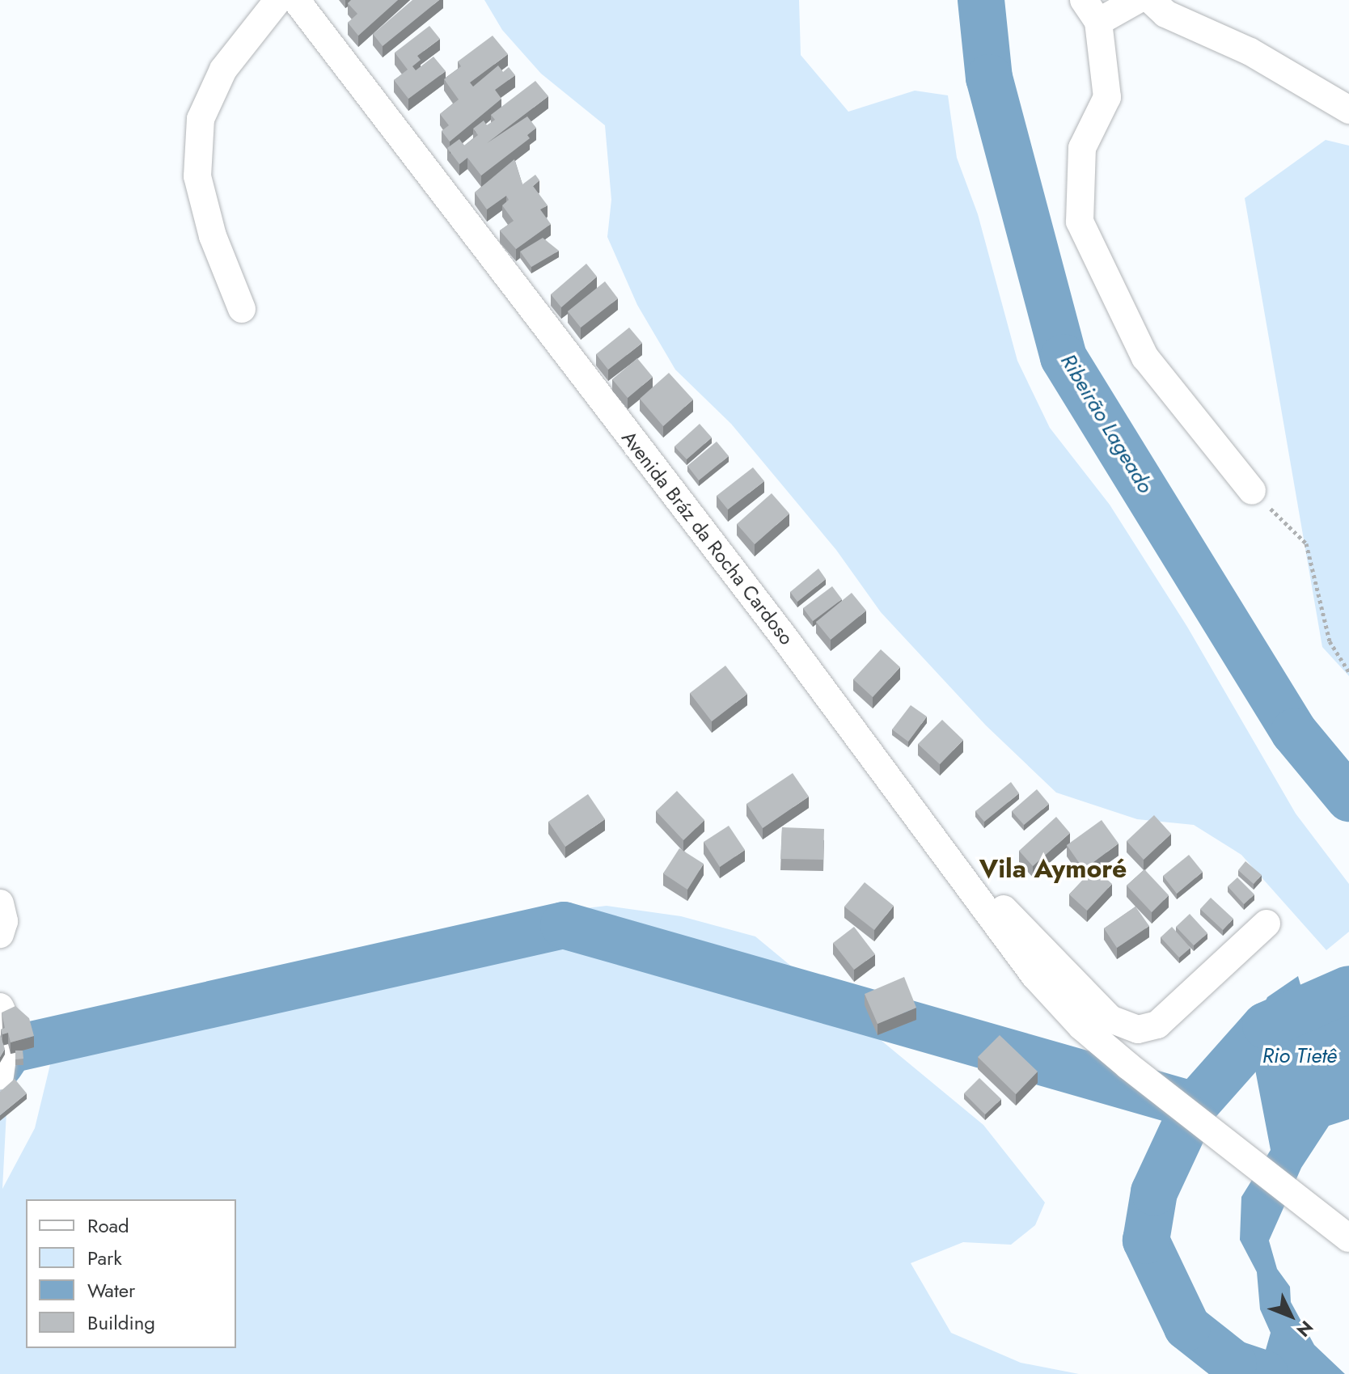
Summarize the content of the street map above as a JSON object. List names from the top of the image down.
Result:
{
  "streets": {
    "street": ["Avenida Bráz da Rocha Cardoso"]
  },
  "districts": ["Vila Aymoré"],
  "water": ["Ribeirão Lageado", "Rio Tietê"],
  "legend": [
    "Road",
    "Park",
    "Water",
    "Building"
  ],
  "north": "bottom right"
}
